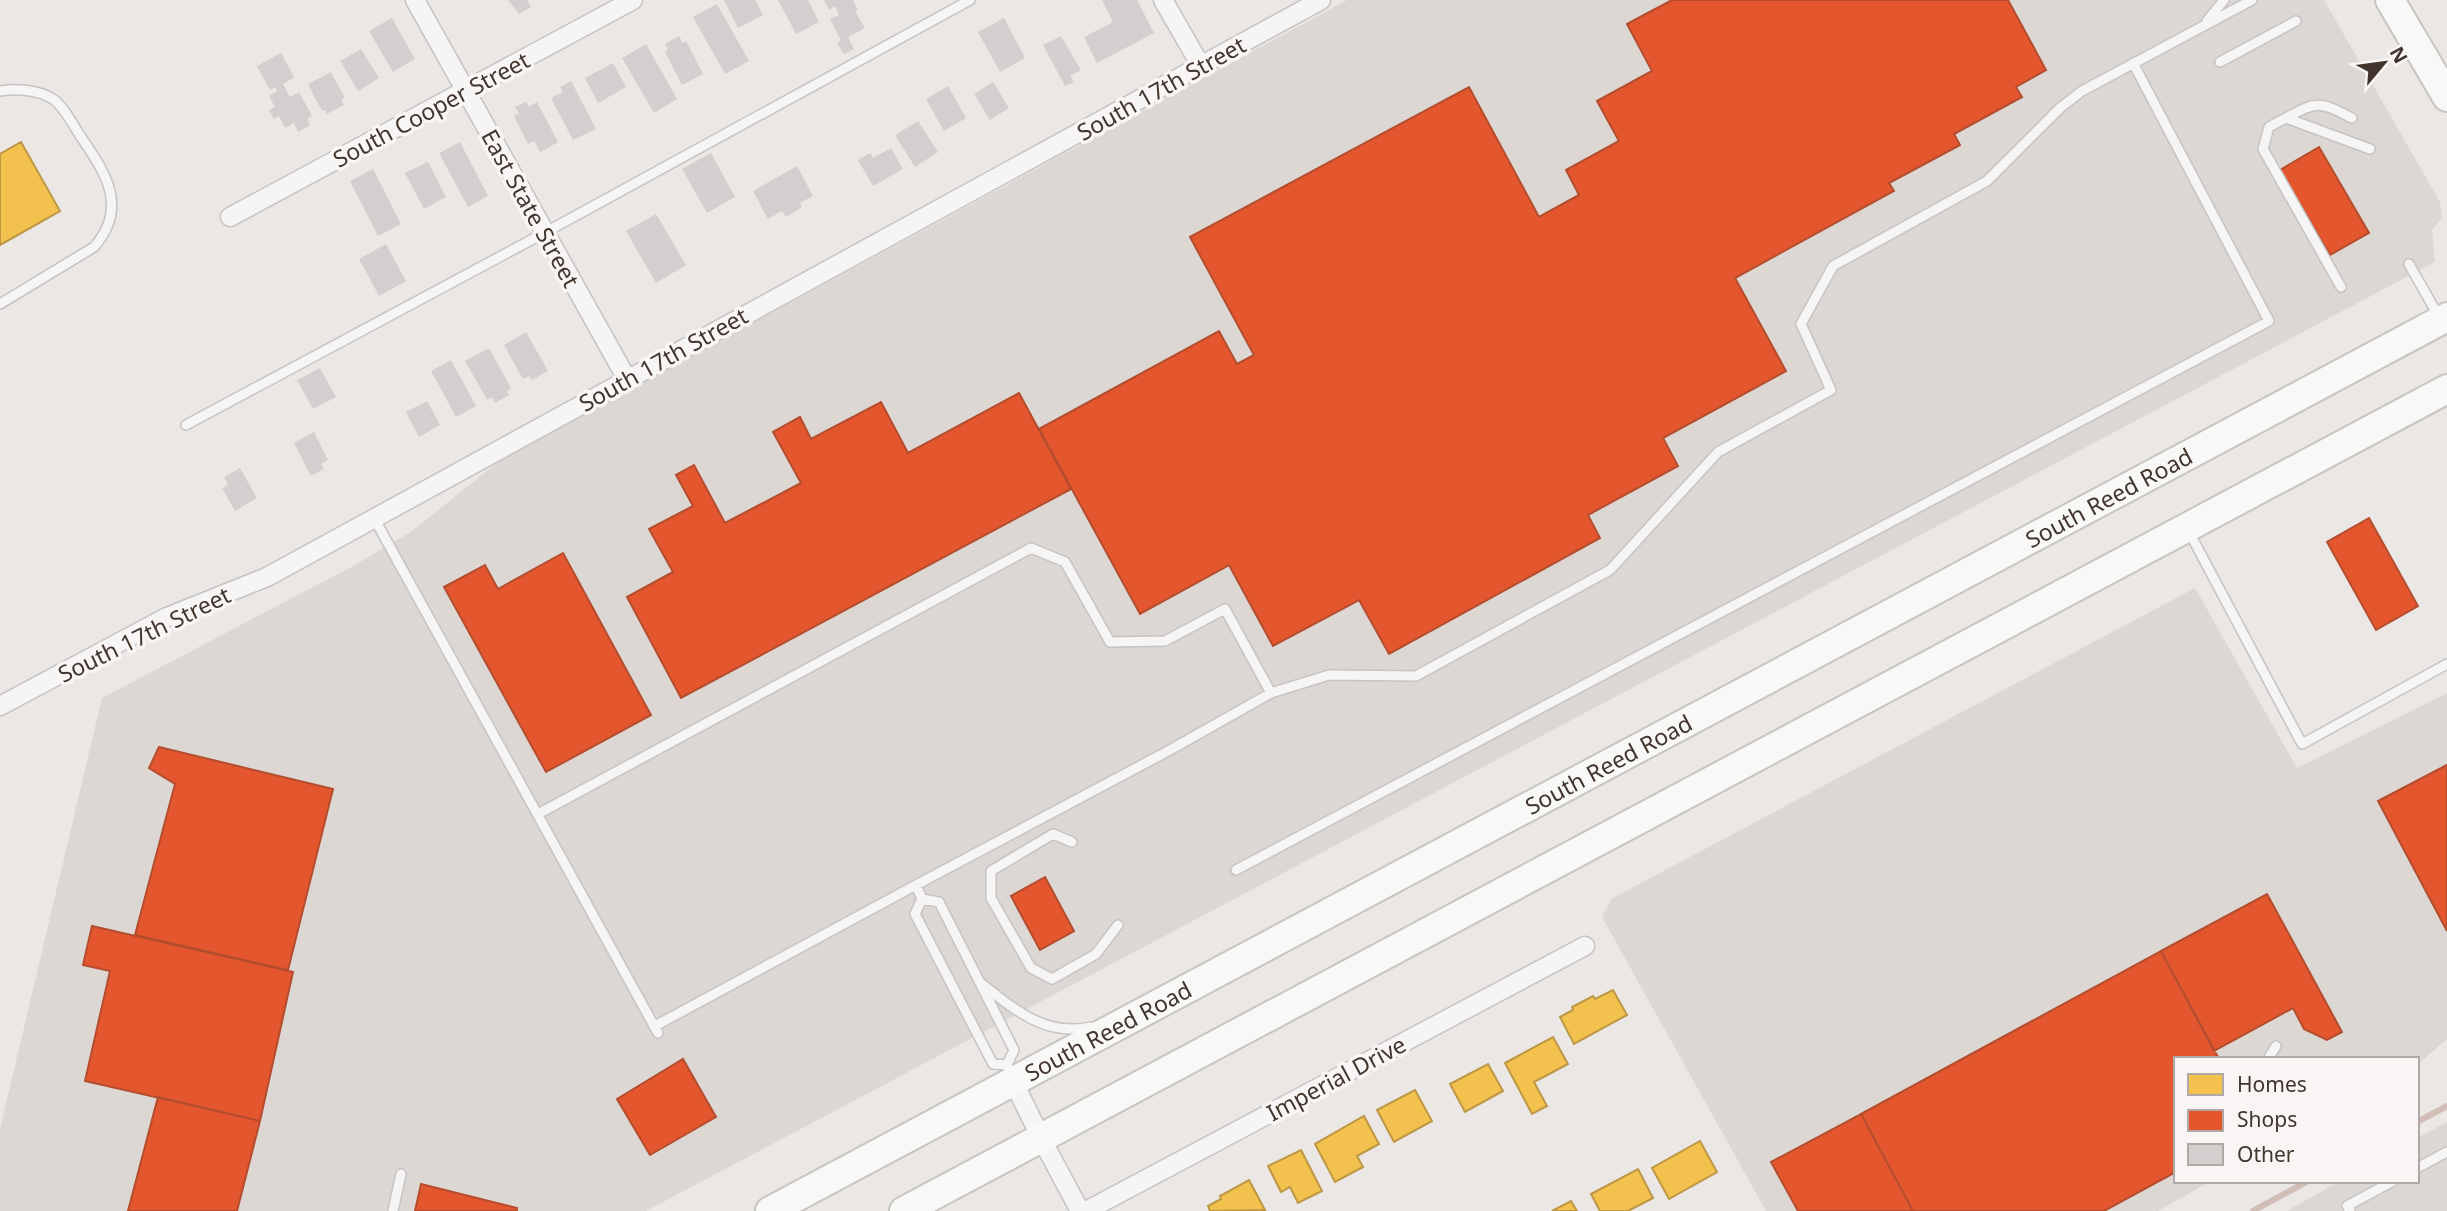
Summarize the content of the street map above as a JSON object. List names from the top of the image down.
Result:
{
  "streets": {
    "main road": ["South Reed Road"],
    "street": [
      "South 17th Street",
      "South Cooper Street",
      "East State Street",
      "Imperial Drive"
    ]
  },
  "crossings": [
    ["South 17th Street", "East State Street"],
    ["South Cooper Street", "East State Street"]
  ],
  "legend": ["Homes", "Shops", "Other"],
  "north": "top right"
}
